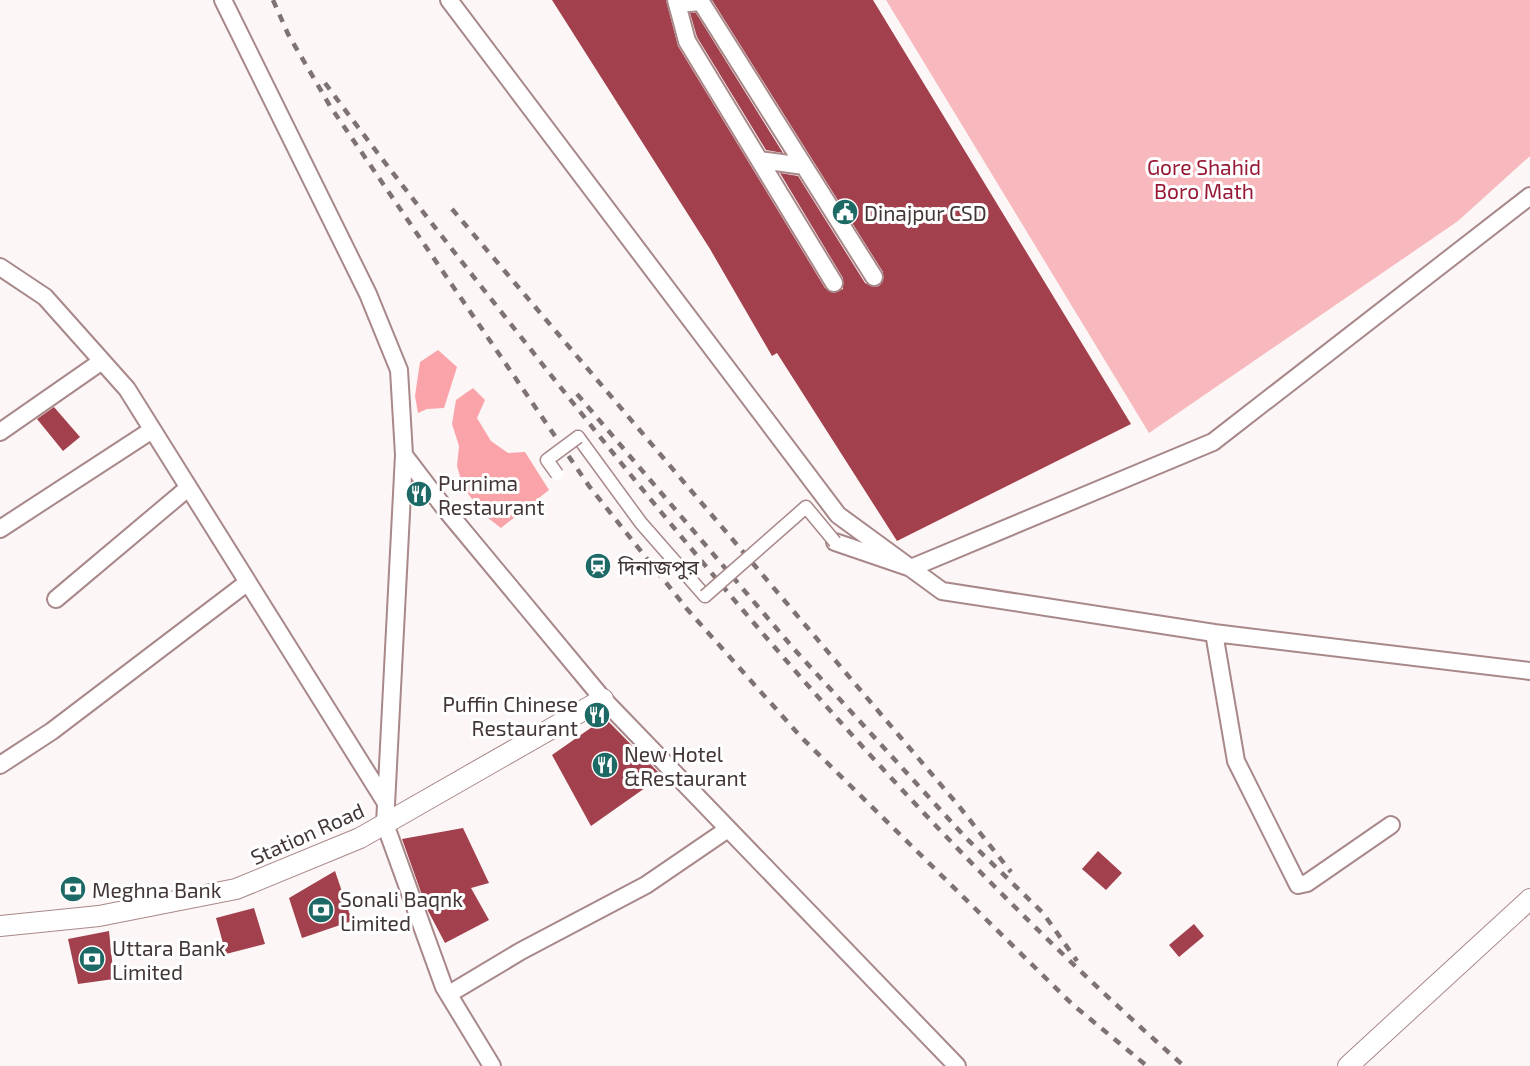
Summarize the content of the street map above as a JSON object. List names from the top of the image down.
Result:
{
  "streets": {
    "street": ["Station Road"]
  },
  "parks": ["Gore Shahid Boro Math"],
  "places": {
    "public building": ["Dinajpur CSD"],
    "restaurant": ["Purnima Restaurant", "Puffin Chinese Restaurant", "New Hotel &Restaurant"],
    "station": ["দিনাজপুর"],
    "bank": ["Meghna Bank", "Sonali Baqnk Limited", "Uttara Bank Limited"]
  }
}
